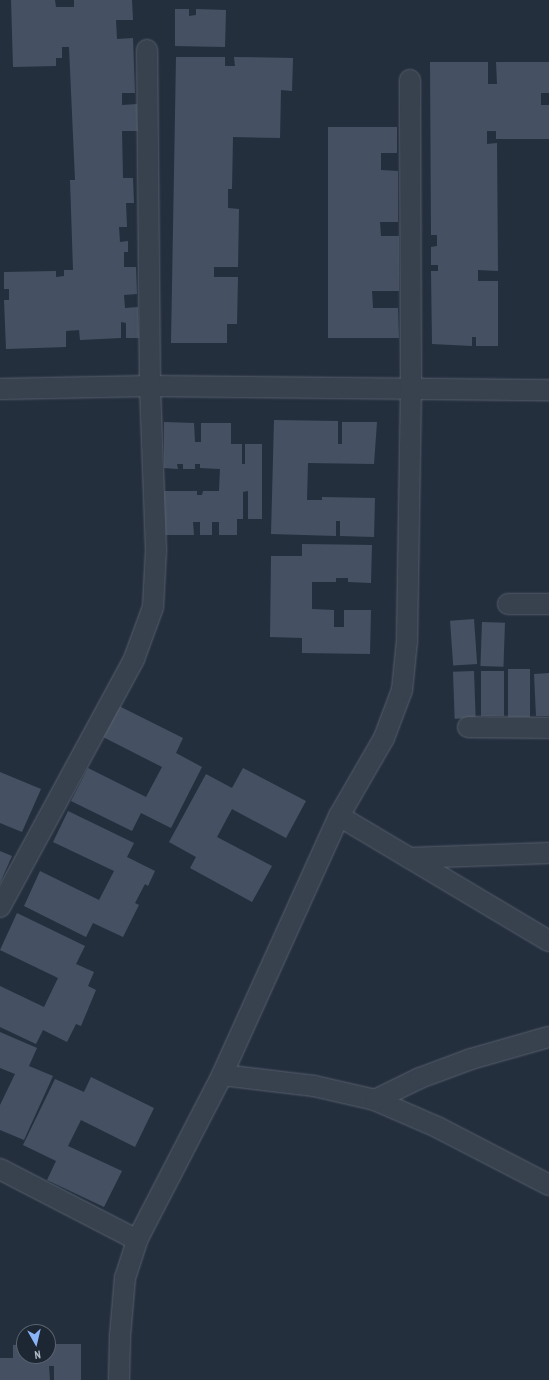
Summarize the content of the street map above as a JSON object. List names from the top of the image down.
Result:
{
  "north": "bottom"
}
